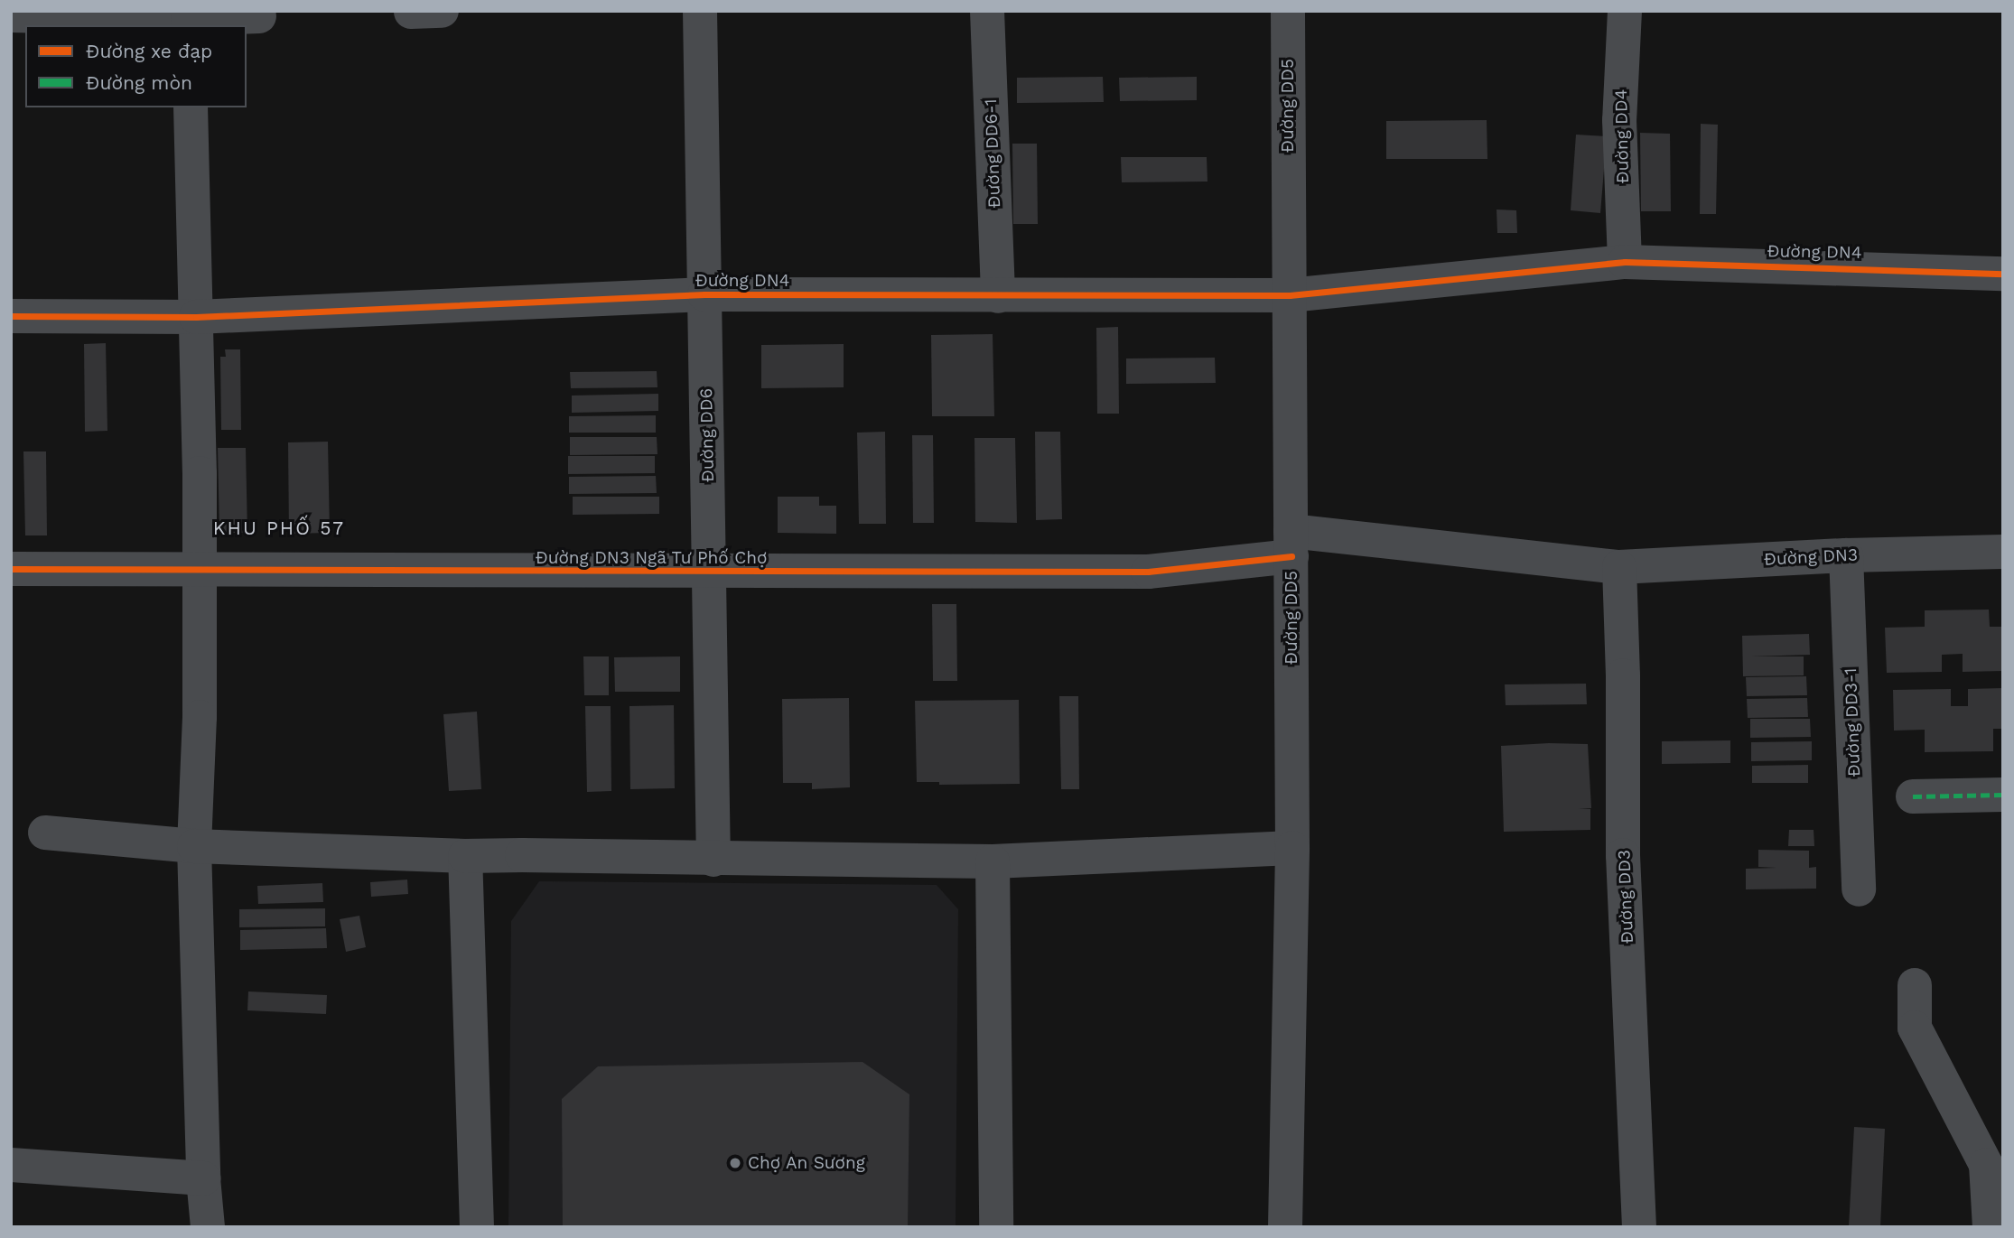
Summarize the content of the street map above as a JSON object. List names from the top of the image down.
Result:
{
  "streets": {
    "street": [
      "Đường DD5",
      "Đường DD4",
      "Đường DD6-1",
      "Đường DN4",
      "Đường DD6",
      "Đường DN3",
      "Đường DN3 Ngã Tư Phố Chợ",
      "Đường DD3-1",
      "Đường DD3"
    ]
  },
  "crossings": [
    ["Đường DD5", "Đường DN4"],
    ["Đường DD5", "Đường DN3 Ngã Tư Phố Chợ"],
    ["Đường DD4", "Đường DN4"],
    ["Đường DD6-1", "Đường DN4"],
    ["Đường DN4", "Đường DD6"],
    ["Đường DD6", "Đường DN3 Ngã Tư Phố Chợ"],
    ["Đường DN3", "Đường DN3 Ngã Tư Phố Chợ"],
    ["Đường DN3", "Đường DD3-1"],
    ["Đường DN3", "Đường DD3"],
    ["Đường DN3 Ngã Tư Phố Chợ", "Đường DD3"]
  ],
  "districts": ["KHU PHỐ 57"],
  "places": ["Chợ An Sương"],
  "legend": ["Đường xe đạp", "Đường mòn"]
}
